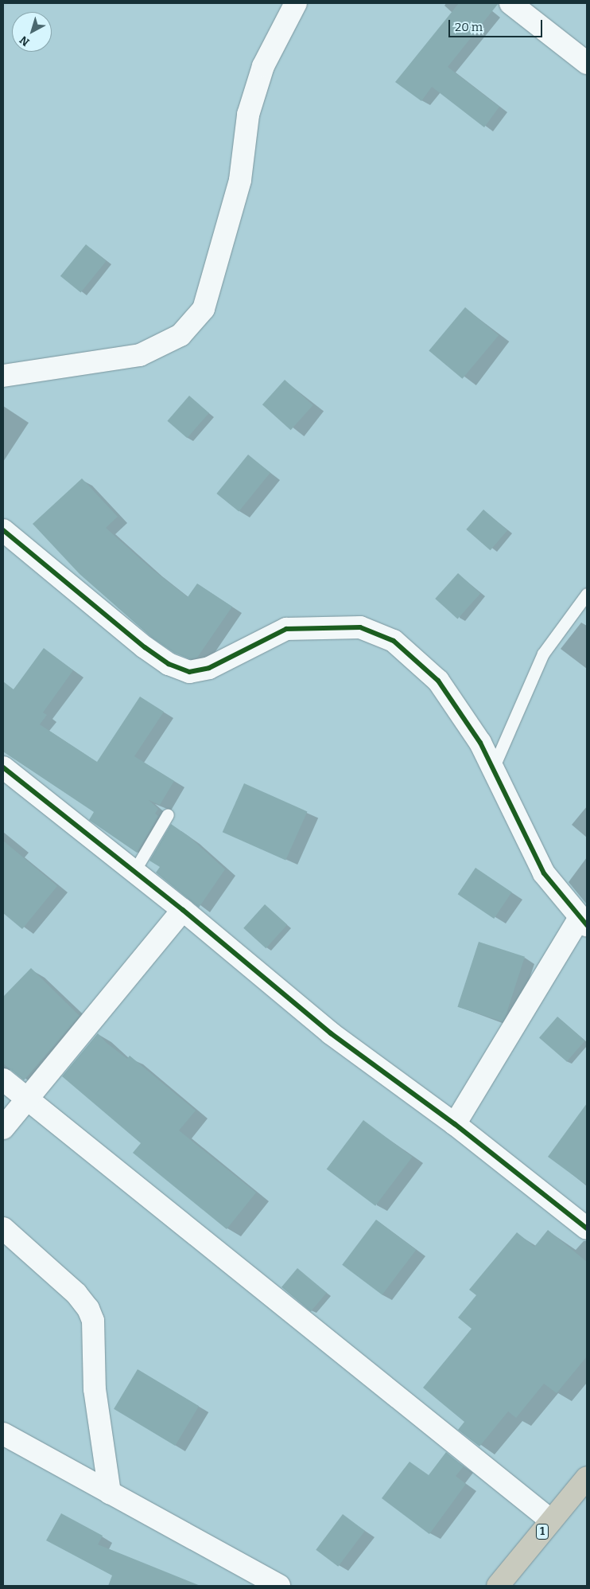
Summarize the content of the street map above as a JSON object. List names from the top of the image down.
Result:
{
  "streets": {
    "highway": ["1"]
  },
  "scale_bar": "20 m",
  "north": "bottom left"
}
